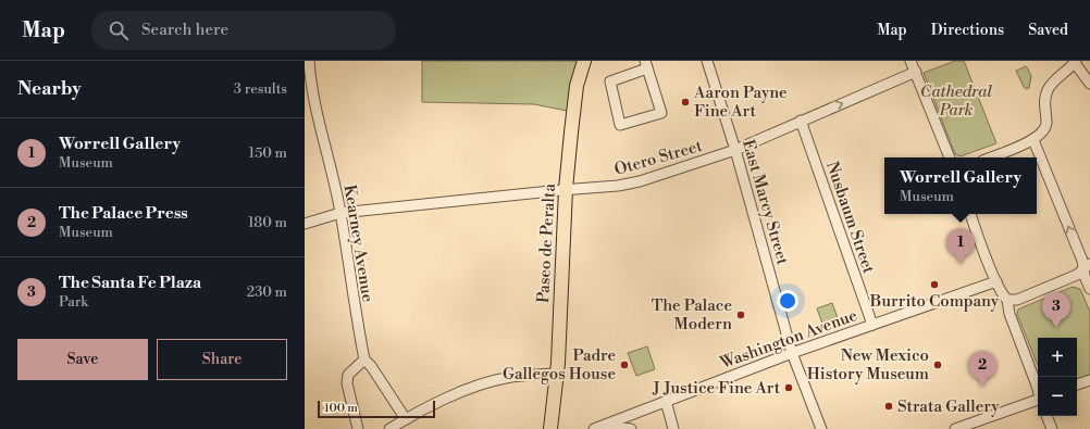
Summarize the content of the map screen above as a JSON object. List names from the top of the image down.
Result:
{
  "streets": {
    "main road": ["Paseo de Peralta"],
    "street": [
      "Otero Street",
      "East Marcy Street",
      "Nusbaum Street",
      "Kearney Avenue",
      "Washington Avenue"
    ]
  },
  "crossings": [
    ["Otero Street", "East Marcy Street"],
    ["Otero Street", "Nusbaum Street"],
    ["Otero Street", "Kearney Avenue"],
    ["Otero Street", "Paseo de Peralta"],
    ["East Marcy Street", "Washington Avenue"],
    ["Nusbaum Street", "Washington Avenue"]
  ],
  "parks": ["Cathedral Park"],
  "places": [
    "Aaron Payne Fine Art",
    "Burrito Company",
    "The Palace Modern",
    "Padre Gallegos House",
    "New Mexico History Museum",
    "J Justice Fine Art",
    "Strata Gallery"
  ],
  "scale_bar": "100 m",
  "page": {
    "header": "Map",
    "search": "Search here",
    "nav": ["Map", "Directions", "Saved"],
    "heading": ["Nearby", "3 results"],
    "list": [
      {
        "mark": "1",
        "name": "Worrell Gallery",
        "note": "Museum",
        "value": "150 m"
      },
      {
        "mark": "2",
        "name": "The Palace Press",
        "note": "Museum",
        "value": "180 m"
      },
      {
        "mark": "3",
        "name": "The Santa Fe Plaza",
        "note": "Park",
        "value": "230 m"
      }
    ],
    "popup": ["Worrell Gallery", "Museum"],
    "pins": ["1", "3", "2"],
    "buttons": ["Save", "Share"],
    "map_buttons": ["+", "−"],
    "scale": "100 m"
  }
}
